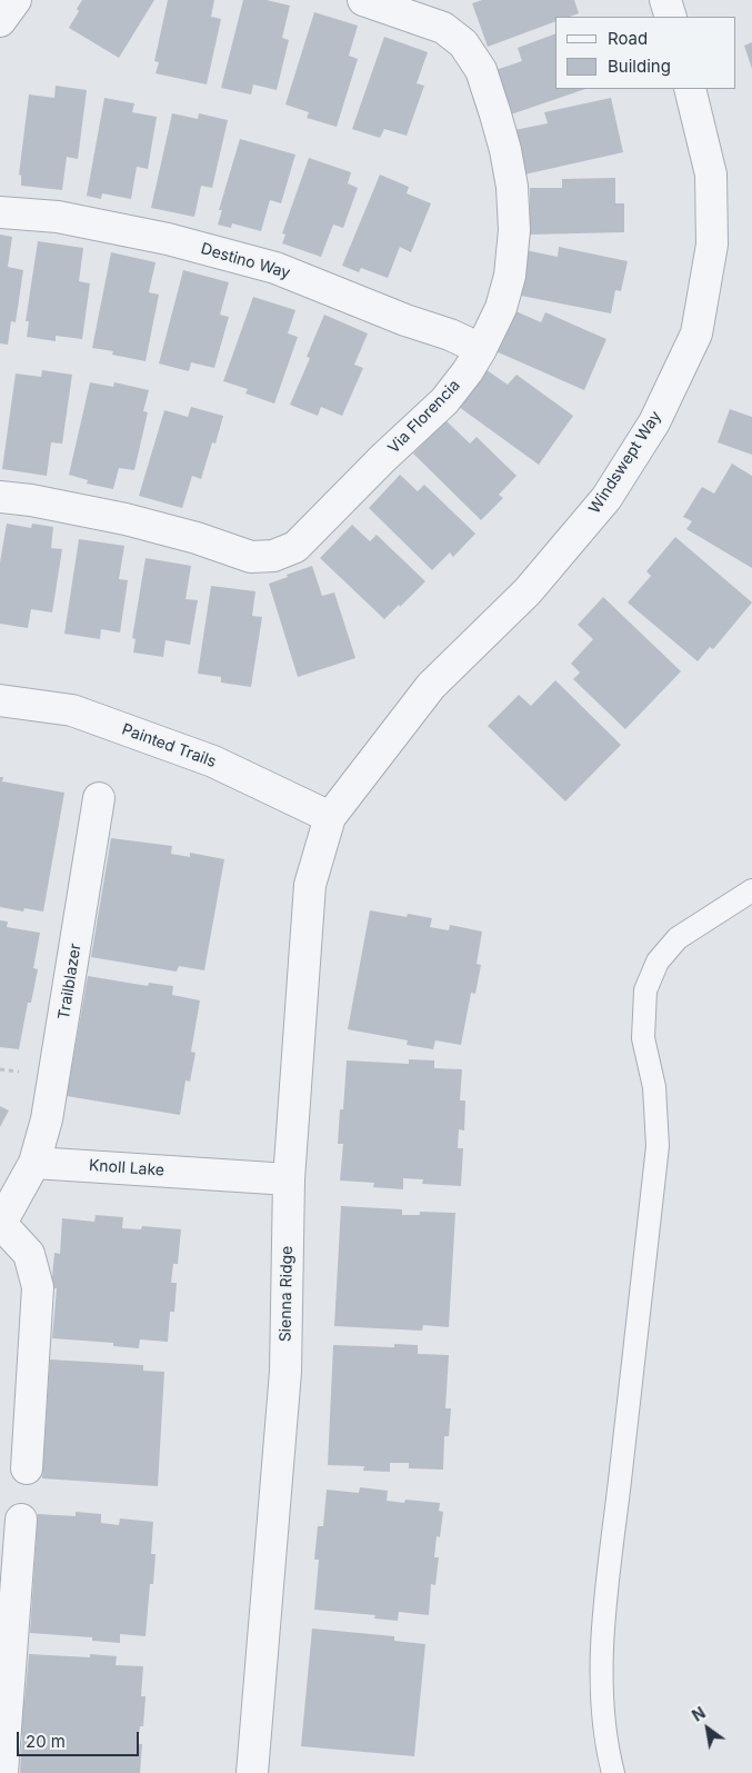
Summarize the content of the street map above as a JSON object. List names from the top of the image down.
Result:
{
  "streets": {
    "street": [
      "Destino Way",
      "Via Florencia",
      "Windswept Way",
      "Painted Trails",
      "Trailblazer",
      "Knoll Lake",
      "Sienna Ridge"
    ]
  },
  "crossings": [
    ["Destino Way", "Via Florencia"],
    ["Windswept Way", "Painted Trails"],
    ["Windswept Way", "Sienna Ridge"],
    ["Painted Trails", "Sienna Ridge"],
    ["Trailblazer", "Knoll Lake"],
    ["Knoll Lake", "Sienna Ridge"]
  ],
  "legend": ["Road", "Building"],
  "scale_bar": "20 m",
  "north": "top left"
}
